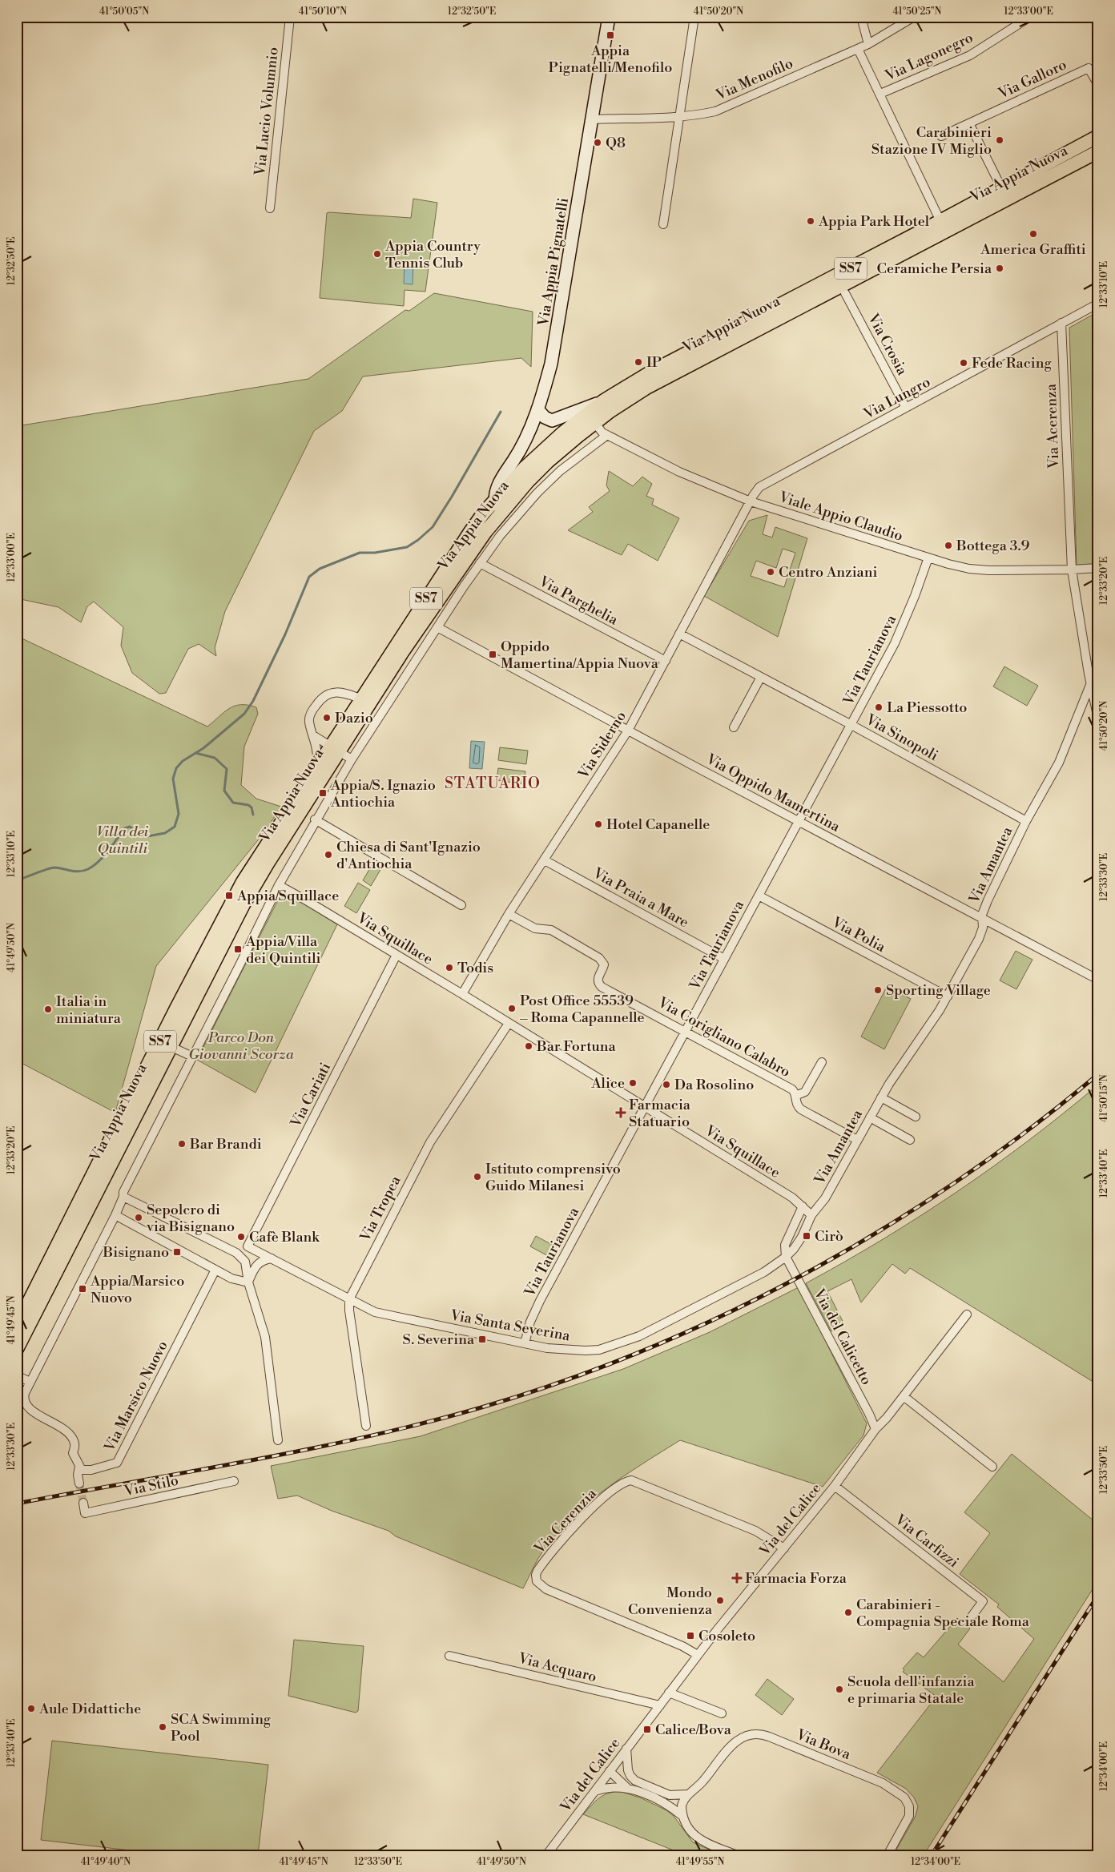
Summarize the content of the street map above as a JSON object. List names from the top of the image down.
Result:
{
  "streets": {
    "main road": ["Via Appia Nuova", "Via Appia Pignatelli", "SS7"],
    "street": [
      "Via Lagonegro",
      "Via Menofilo",
      "Via Galloro",
      "Via Lucio Volumnio",
      "Via Crosia",
      "Via Lungro",
      "Via Acerenza",
      "Viale Appio Claudio",
      "Via Parghelia",
      "Via Taurianova",
      "Via Sinopoli",
      "Via Siderno",
      "Via Oppido Mamertina",
      "Via Amantea",
      "Via Praia a Mare",
      "Via Polia",
      "Via Squillace",
      "Via Corigliano Calabro",
      "Via Cariati",
      "Via Tropea",
      "Via Santa Severina",
      "Via del Calicetto",
      "Via Marsico Nuovo",
      "Via Stilo",
      "Via del Calice",
      "Via Cerenzia",
      "Via Carfizzi",
      "Via Acquaro",
      "Via Bova"
    ]
  },
  "crossings": [
    ["Via Menofilo", "Via Appia Pignatelli"],
    ["Via Appia Nuova", "Via Appia Pignatelli"],
    ["Via Appia Nuova", "Viale Appio Claudio"],
    ["Via Appia Nuova", "Via Parghelia"],
    ["Via Appia Nuova", "Via Oppido Mamertina"],
    ["Via Appia Nuova", "Via Squillace"],
    ["Via Crosia", "Via Lungro"],
    ["Via Lungro", "Via Acerenza"],
    ["Via Lungro", "Viale Appio Claudio"],
    ["Via Lungro", "Via Siderno"],
    ["Via Acerenza", "Viale Appio Claudio"],
    ["Via Acerenza", "Via Amantea"],
    ["Viale Appio Claudio", "Via Taurianova"],
    ["Viale Appio Claudio", "Via Siderno"],
    ["Via Parghelia", "Via Siderno"],
    ["Via Taurianova", "Via Sinopoli"],
    ["Via Taurianova", "Via Oppido Mamertina"],
    ["Via Taurianova", "Via Praia a Mare"],
    ["Via Taurianova", "Via Polia"],
    ["Via Taurianova", "Via Squillace"],
    ["Via Taurianova", "Via Corigliano Calabro"],
    ["Via Taurianova", "Via Santa Severina"],
    ["Via Sinopoli", "Via Siderno"],
    ["Via Sinopoli", "Via Amantea"],
    ["Via Siderno", "Via Oppido Mamertina"],
    ["Via Siderno", "Via Praia a Mare"],
    ["Via Siderno", "Via Squillace"],
    ["Via Siderno", "Via Corigliano Calabro"],
    ["Via Oppido Mamertina", "Via Amantea"],
    ["Via Amantea", "Via Polia"],
    ["Via Amantea", "Via Squillace"],
    ["Via Amantea", "Via Corigliano Calabro"],
    ["Via Amantea", "Via Santa Severina"],
    ["Via Amantea", "Via del Calicetto"],
    ["Via Squillace", "Via Cariati"],
    ["Via Squillace", "Via Tropea"],
    ["Via Cariati", "Via Santa Severina"],
    ["Via Tropea", "Via Santa Severina"],
    ["Via Santa Severina", "Via del Calicetto"],
    ["Via del Calicetto", "Via del Calice"],
    ["Via del Calice", "Via Cerenzia"],
    ["Via del Calice", "Via Carfizzi"],
    ["Via del Calice", "Via Acquaro"]
  ],
  "districts": ["STATUARIO"],
  "parks": ["Villa dei Quintili", "Parco Don Giovanni Scorza"],
  "places": {
    "transit": [
      "Appia Pignatelli/Menofilo",
      "Oppido Mamertina/Appia Nuova",
      "Appia/S. Ignazio Antiochia",
      "Appia/Squillace",
      "Appia/Villa dei Quintili",
      "Cirò",
      "Bisignano",
      "Appia/Marsico Nuovo",
      "S. Severina",
      "Cosoleto",
      "Calice/Bova"
    ],
    "other": [
      "Carabinieri Stazione IV Miglio",
      "Q8",
      "Appia Park Hotel",
      "America Graffiti",
      "Appia Country Tennis Club",
      "Ceramiche Persia",
      "IP",
      "Fede Racing",
      "Bottega 3.9",
      "Centro Anziani",
      "La Piessotto",
      "Dazio",
      "Hotel Capanelle",
      "Chiesa di Sant'Ignazio d'Antiochia",
      "Todis",
      "Sporting Village",
      "Post Office 55539 – Roma Capannelle",
      "Italia in miniatura",
      "Bar Fortuna",
      "Alice",
      "Da Rosolino",
      "Bar Brandi",
      "Istituto comprensivo Guido Milanesi",
      "Sepolcro di via Bisignano",
      "Cafè Blank",
      "Mondo Convenienza",
      "Carabinieri - Compagnia Speciale Roma",
      "Scuola dell'infanzia e primaria Statale",
      "Aule Didattiche",
      "SCA Swimming Pool"
    ],
    "health": ["Farmacia Statuario", "Farmacia Forza"]
  },
  "coordinates": [
    "41°50'05\"N",
    "41°50'10\"N",
    "12°32'50\"E",
    "41°50'20\"N",
    "41°50'25\"N",
    "12°33'00\"E",
    "12°33'10\"E",
    "12°33'20\"E",
    "12°33'30\"E",
    "41°49'50\"N",
    "41°50'15\"N",
    "12°33'40\"E",
    "41°49'45\"N",
    "12°33'50\"E",
    "12°34'00\"E",
    "41°49'40\"N",
    "41°49'55\"N"
  ]
}
